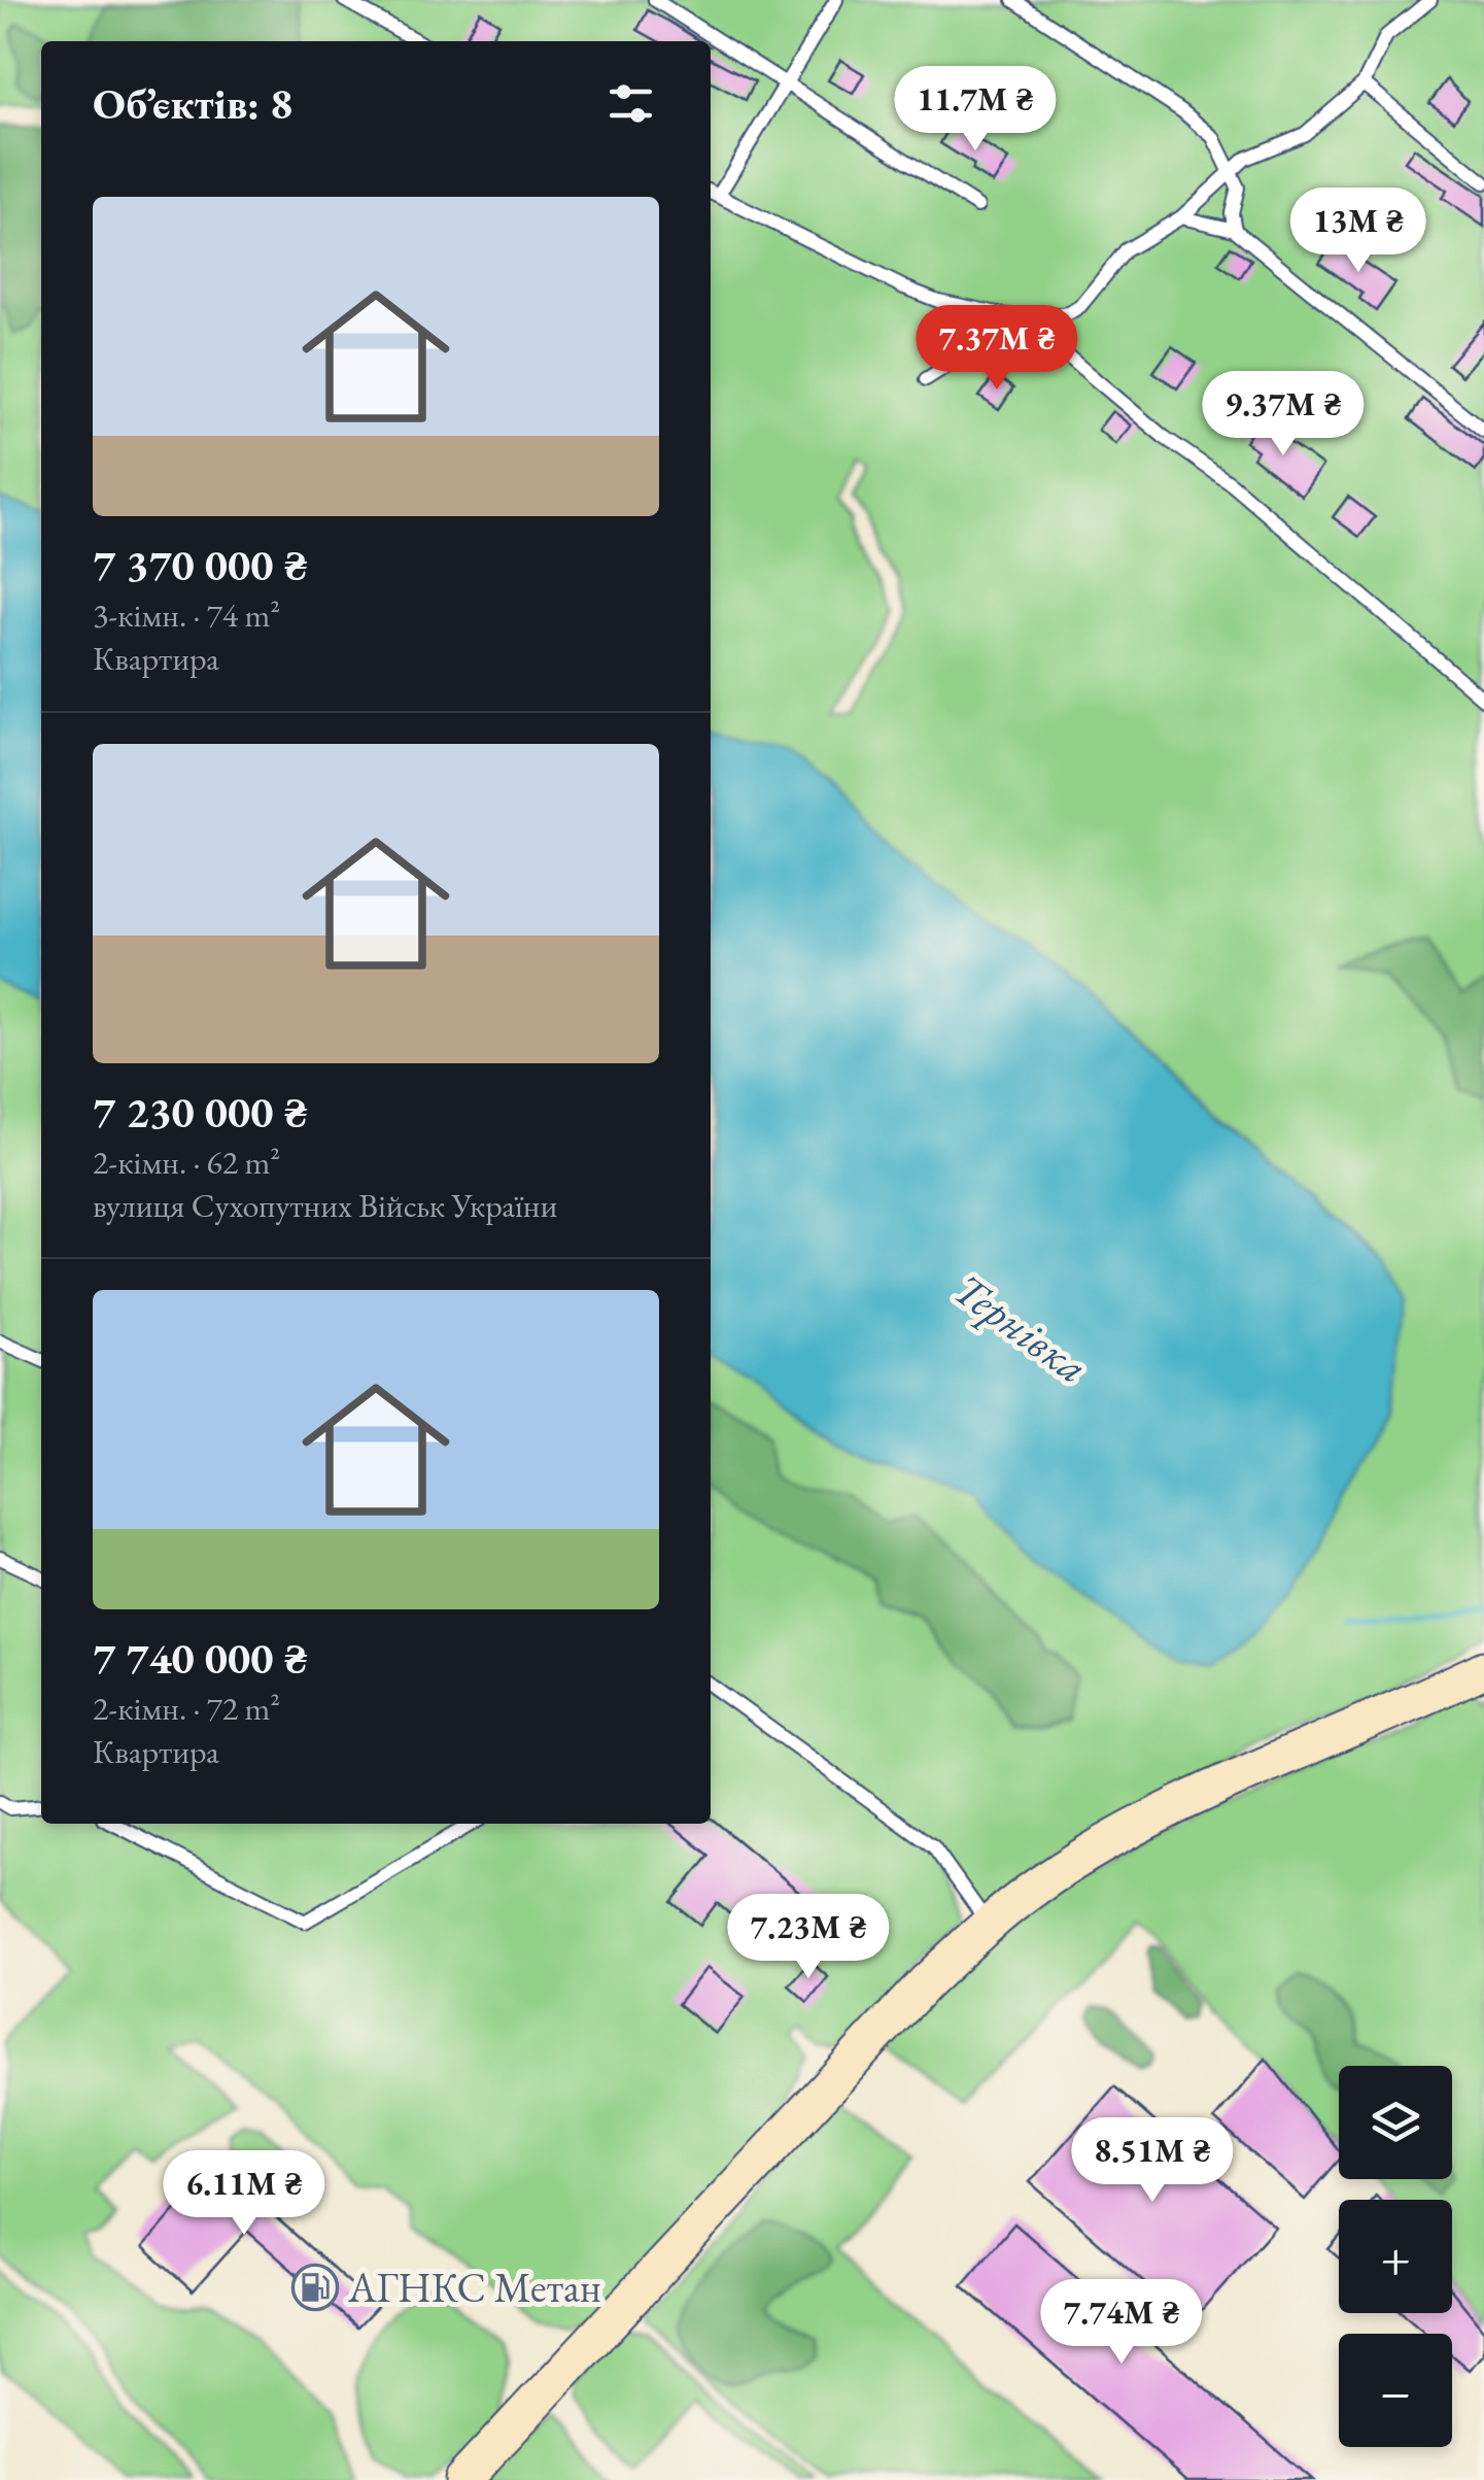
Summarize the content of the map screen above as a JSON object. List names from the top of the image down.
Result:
{
  "water": ["Тернівка"],
  "places": {
    "fuel station": ["АГНКС Метан"]
  },
  "page": {
    "heading": "Об’єктів: 8",
    "price": [
      "11.7M ₴",
      "13M ₴",
      "7.37M ₴",
      "9.37M ₴",
      "7.23M ₴",
      "8.51M ₴",
      "6.11M ₴",
      "7.74M ₴"
    ],
    "list": [
      {
        "name": "7 370 000 ₴",
        "note": "3-кімн. · 74 m² · Квартира"
      },
      {
        "name": "7 230 000 ₴",
        "note": "2-кімн. · 62 m² · вулиця Сухопутних Військ України"
      },
      {
        "name": "7 740 000 ₴",
        "note": "2-кімн. · 72 m² · Квартира"
      }
    ],
    "map_buttons": ["+", "−"]
  }
}
